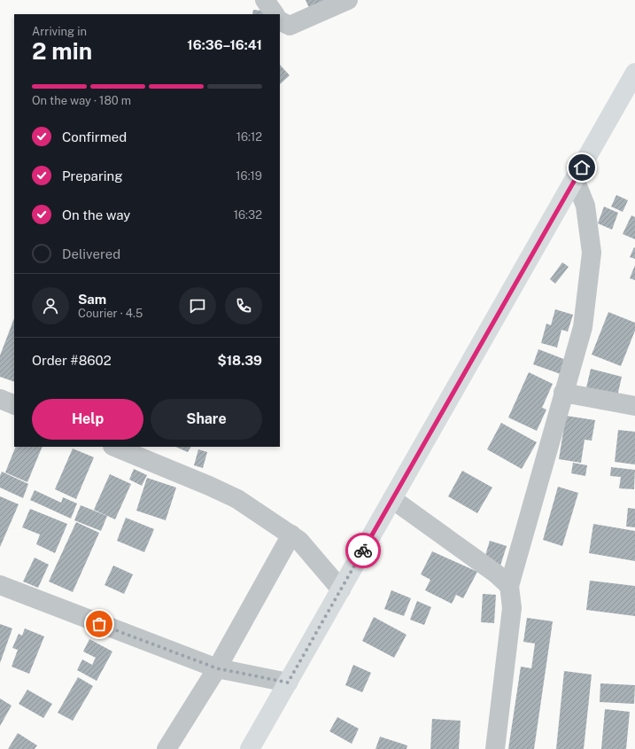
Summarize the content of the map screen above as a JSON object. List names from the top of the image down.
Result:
{
  "page": {
    "heading": ["2 min", "Arriving in", "16:36–16:41"],
    "panel": [
      "Sam",
      "Courier · 4.5",
      "Order #8602",
      "$18.39"
    ],
    "bar": "On the way · 180 m",
    "list": [
      ["Confirmed", "16:12"],
      ["Preparing", "16:19"],
      ["On the way", "16:32"],
      "Delivered"
    ],
    "buttons": ["Help", "Share"]
  }
}
